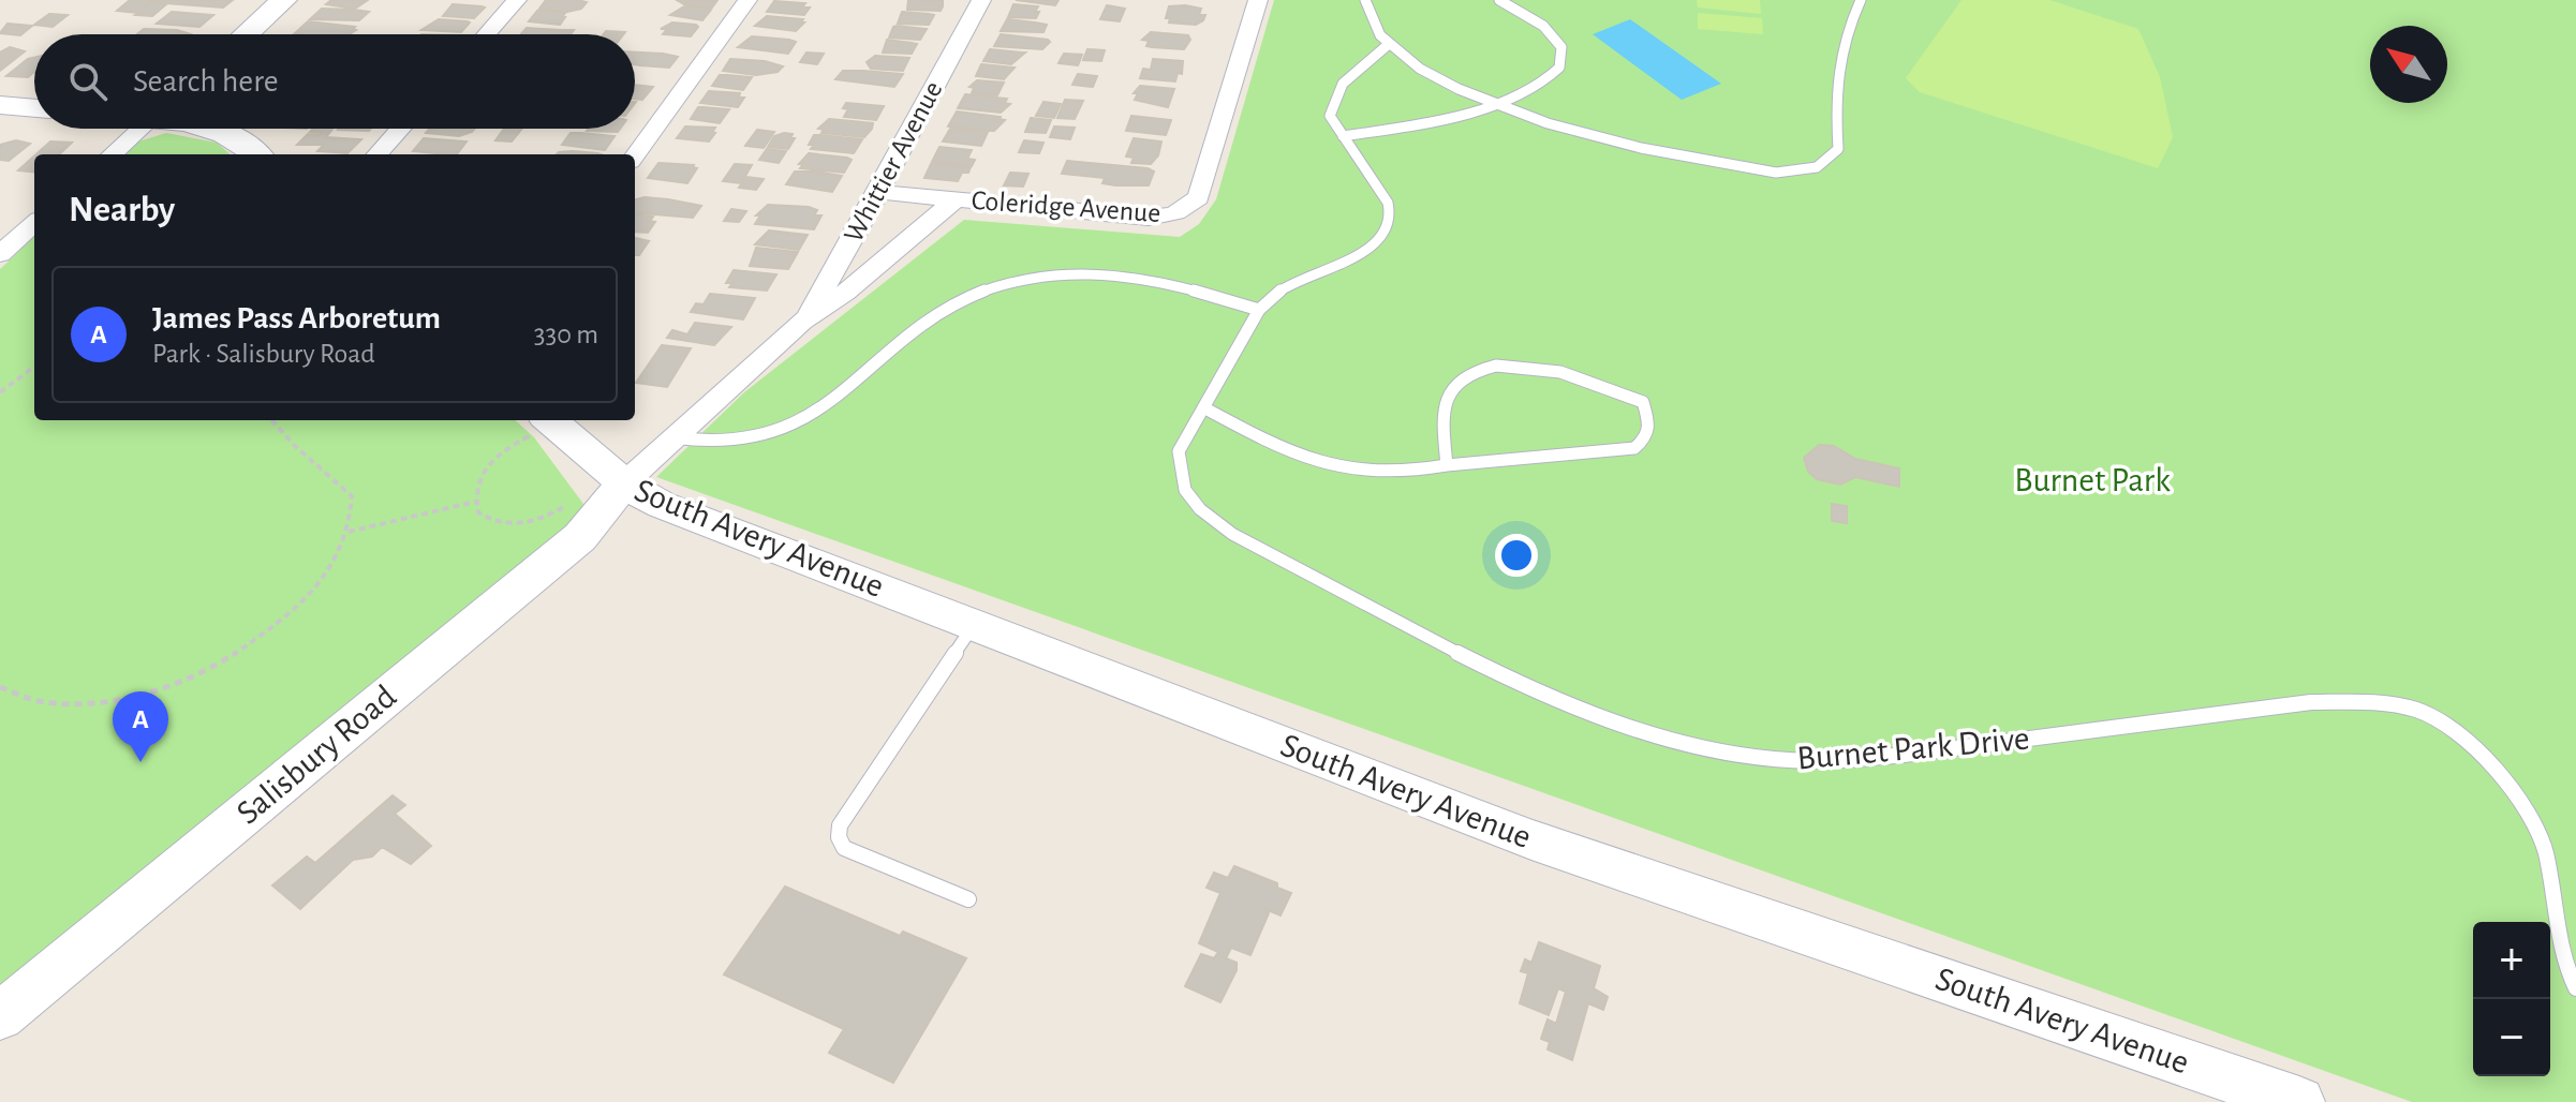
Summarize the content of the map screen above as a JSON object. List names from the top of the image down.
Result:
{
  "streets": {
    "street": [
      "Whittier Avenue",
      "Coleridge Avenue",
      "South Avery Avenue",
      "Salisbury Road"
    ],
    "lane": ["Burnet Park Drive"]
  },
  "crossings": [
    ["Whittier Avenue", "Coleridge Avenue"],
    ["Whittier Avenue", "South Avery Avenue"],
    ["Whittier Avenue", "Salisbury Road"],
    ["South Avery Avenue", "Salisbury Road"]
  ],
  "parks": ["Burnet Park"],
  "north": "top left",
  "page": {
    "search": "Search here",
    "heading": "Nearby",
    "list": [
      {
        "mark": "A",
        "name": "James Pass Arboretum",
        "note": "Park · Salisbury Road",
        "value": "330 m"
      }
    ],
    "pins": "A",
    "map_buttons": ["+", "−"]
  }
}
